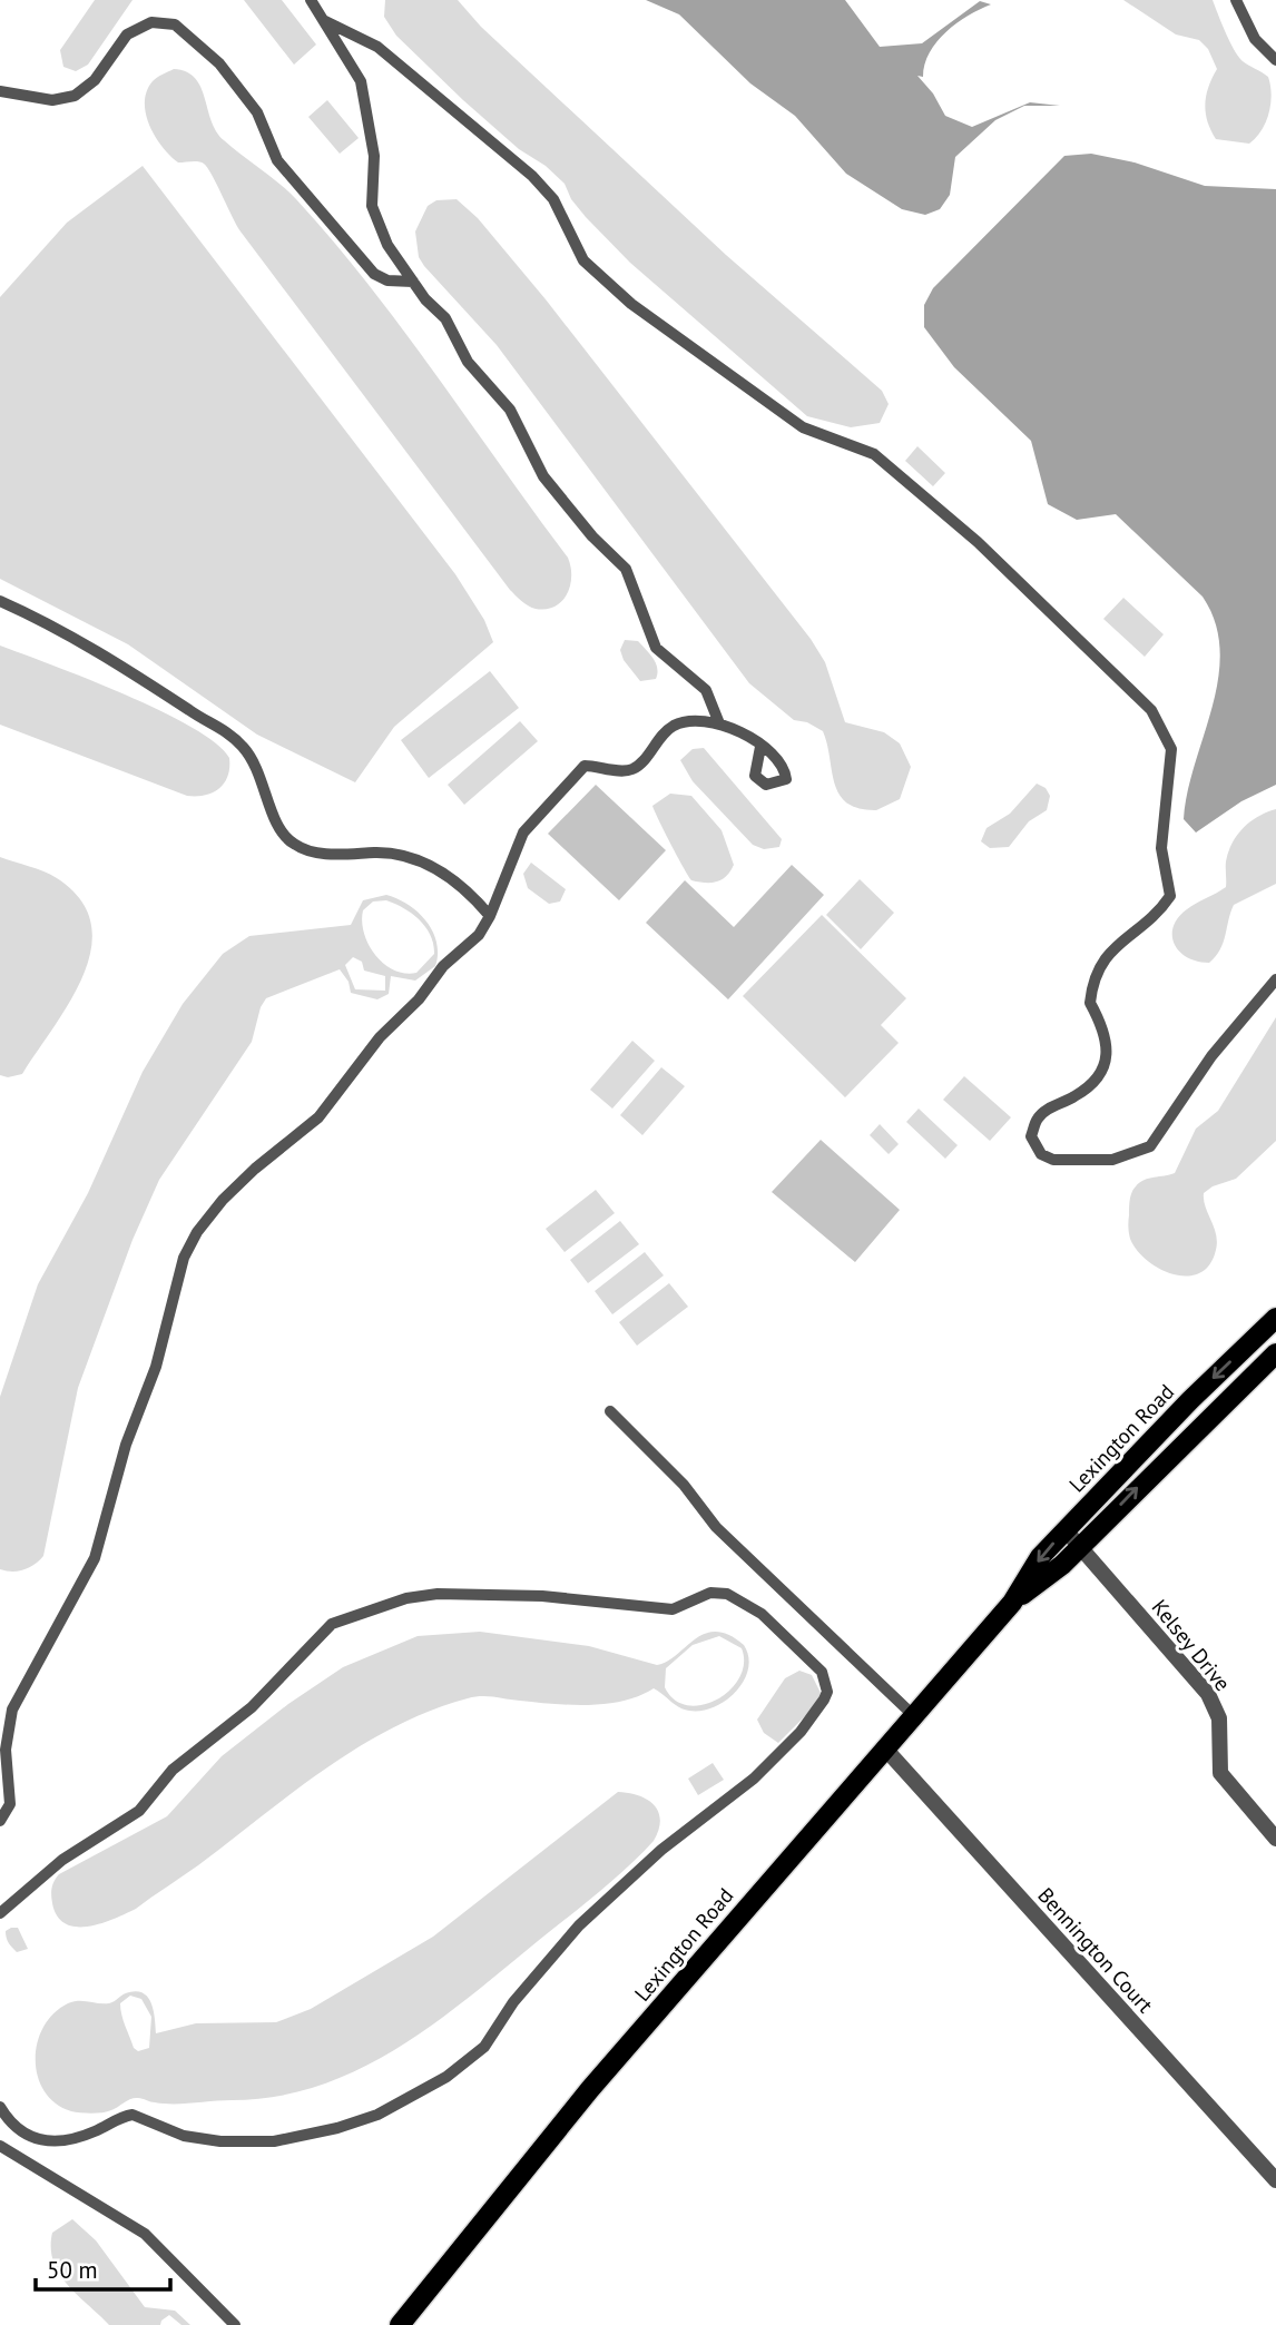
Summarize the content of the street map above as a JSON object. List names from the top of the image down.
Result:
{
  "streets": {
    "main road": ["Lexington Road"],
    "street": ["Kelsey Drive", "Bennington Court"]
  },
  "crossings": [
    ["Lexington Road", "Kelsey Drive"],
    ["Lexington Road", "Bennington Court"]
  ],
  "scale_bar": "50 m"
}
